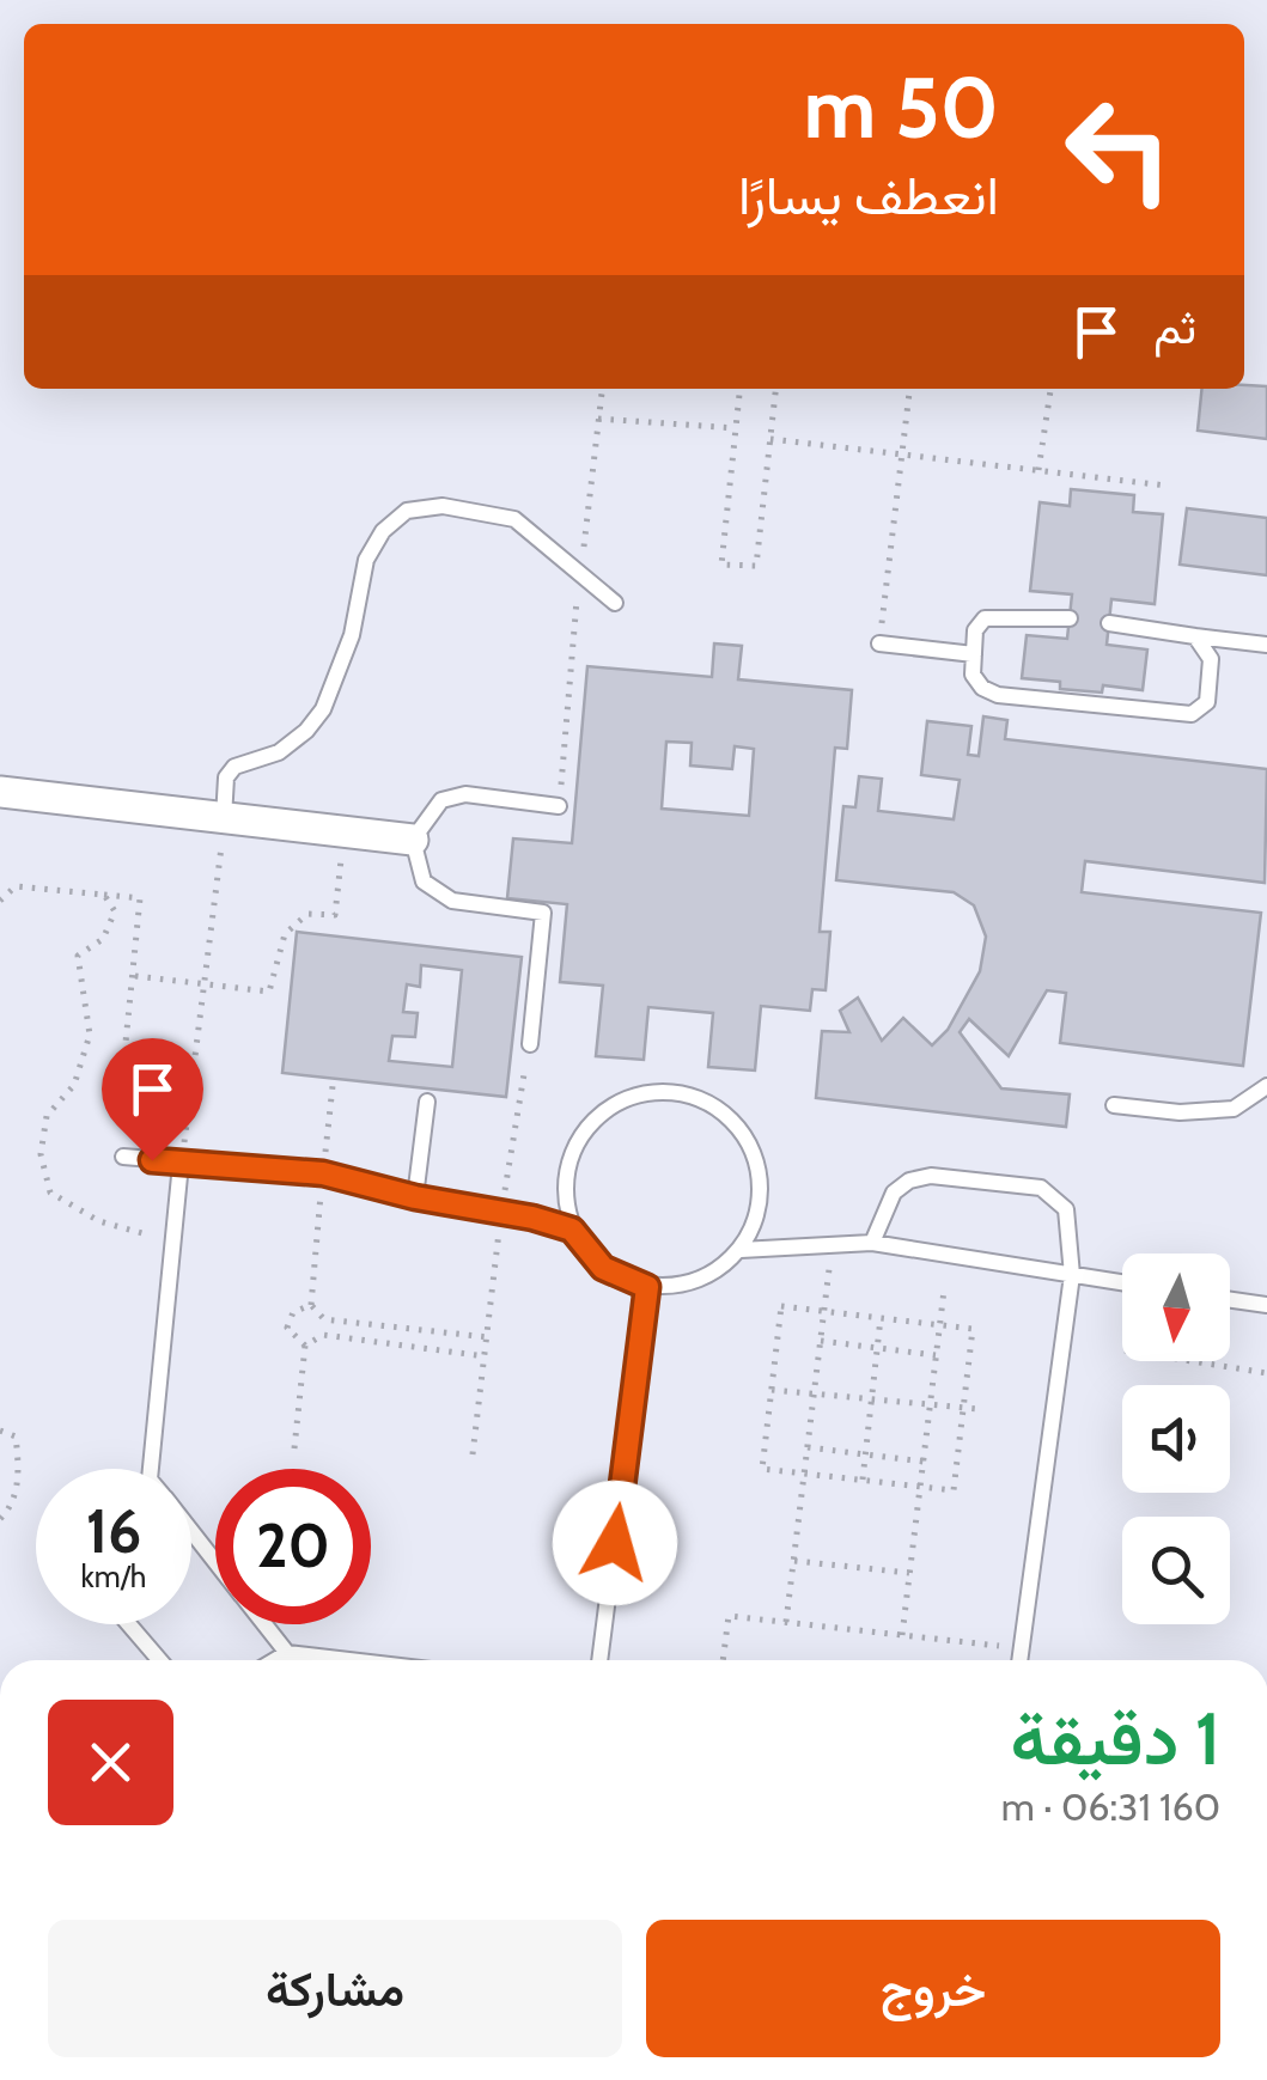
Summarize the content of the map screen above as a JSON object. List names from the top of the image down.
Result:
{
  "north": "bottom",
  "page": {
    "turn": ["50 m", "انعطف يسارًا"],
    "then": "ثم",
    "speed": "16 km/h",
    "limit": "20",
    "heading": ["1 دقيقة", "160 m · 06:31"],
    "buttons": ["خروج", "مشاركة"]
  }
}
